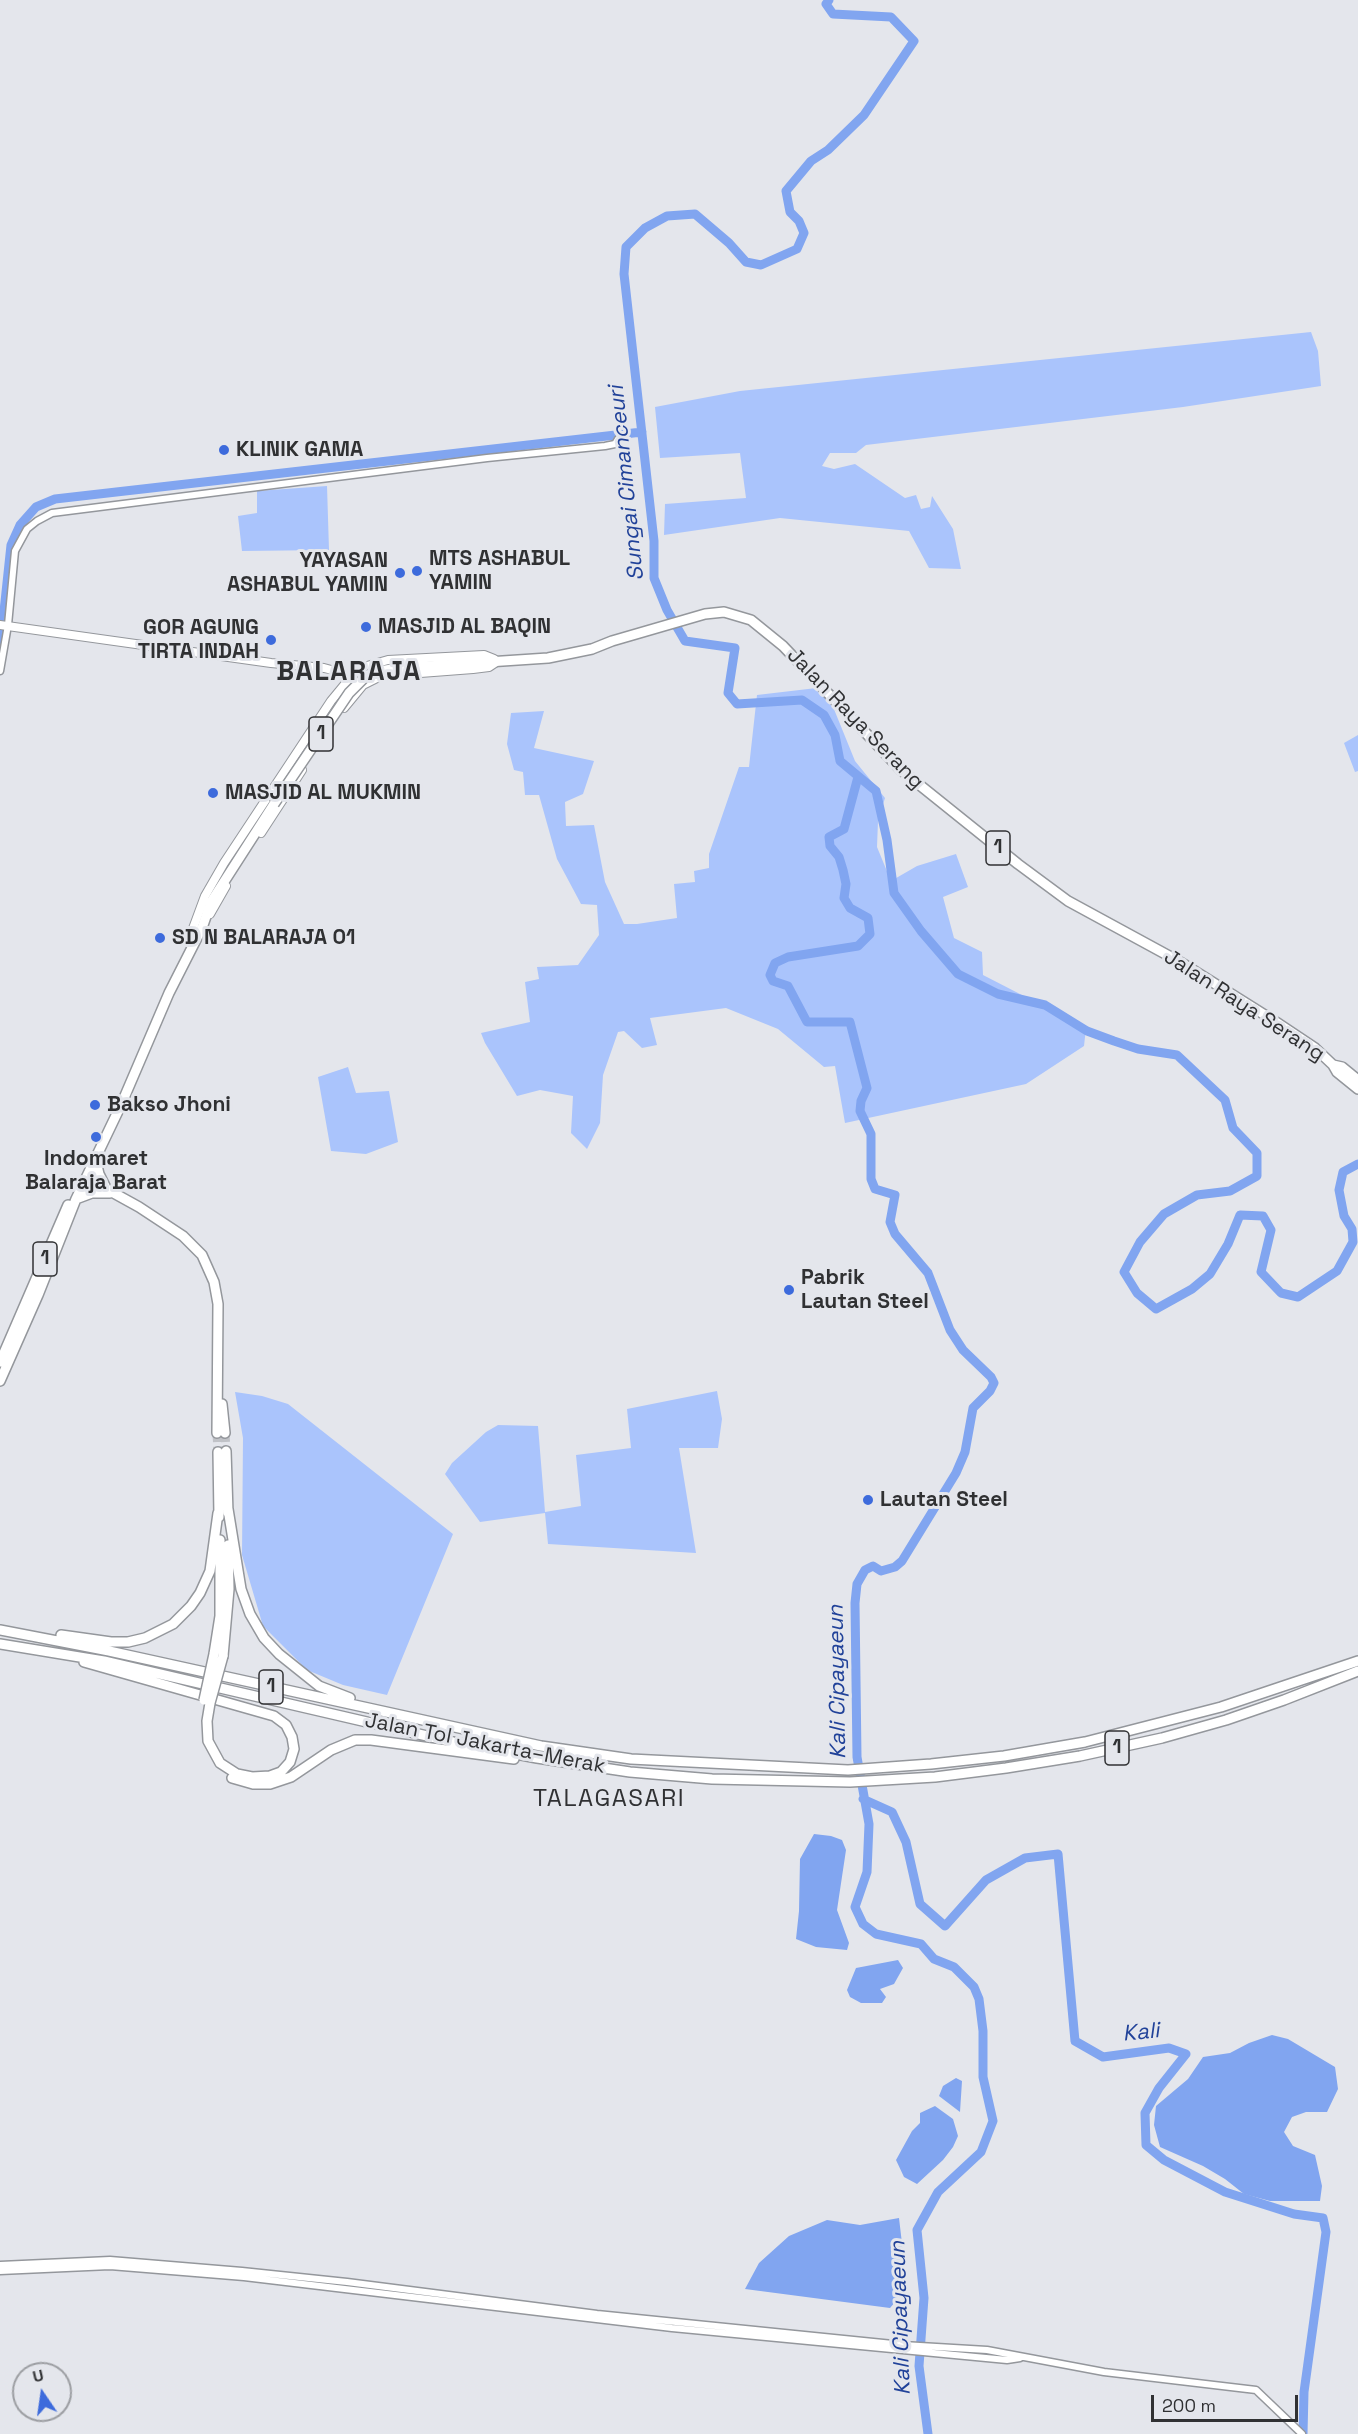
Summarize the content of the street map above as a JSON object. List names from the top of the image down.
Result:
{
  "streets": {
    "highway": ["Jalan Raya Serang", "1", "Jalan Tol Jakarta–Merak"]
  },
  "districts": ["BALARAJA", "TALAGASARI"],
  "water": ["Sungai Cimanceuri", "Kali Cipayaeun", "Kali"],
  "places": [
    "KLINIK GAMA",
    "MTS ASHABUL YAMIN",
    "YAYASAN ASHABUL YAMIN",
    "MASJID AL BAQIN",
    "GOR AGUNG TIRTA INDAH",
    "MASJID AL MUKMIN",
    "SD N BALARAJA 01",
    "Bakso Jhoni",
    "Indomaret Balaraja Barat",
    "Pabrik Lautan Steel",
    "Lautan Steel"
  ],
  "scale_bar": "200 m",
  "north": "top"
}
